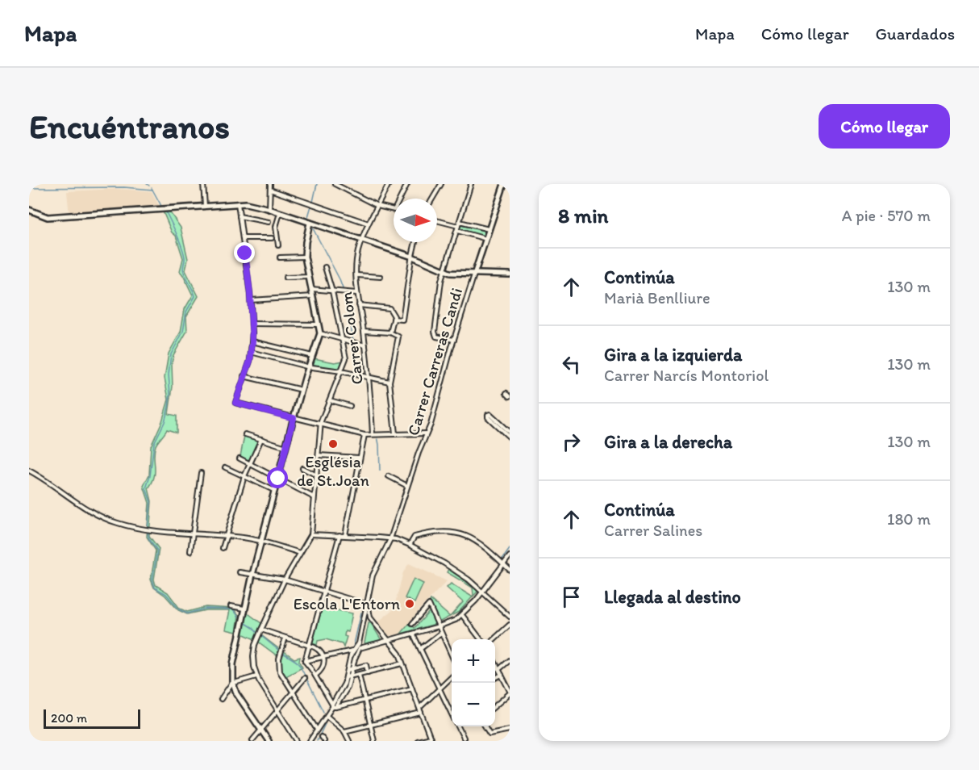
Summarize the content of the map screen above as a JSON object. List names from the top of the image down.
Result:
{
  "streets": {
    "street": ["Carrer Colom", "Carrer Carreras Candi"]
  },
  "places": ["Església de St.Joan", "Escola L'Entorn"],
  "scale_bar": "200 m",
  "north": "right",
  "page": {
    "header": "Mapa",
    "nav": ["Mapa", "Cómo llegar", "Guardados"],
    "buttons": "Cómo llegar",
    "title": "Encuéntranos",
    "heading": ["8 min", "A pie · 570 m"],
    "list": [
      ["Continúa", "Marià Benlliure", "130 m"],
      ["Gira a la izquierda", "Carrer Narcís Montoriol", "130 m"],
      ["Gira a la derecha", "130 m"],
      ["Continúa", "Carrer Salines", "180 m"],
      "Llegada al destino"
    ],
    "map_buttons": ["+", "−"],
    "scale": "200 m"
  }
}
